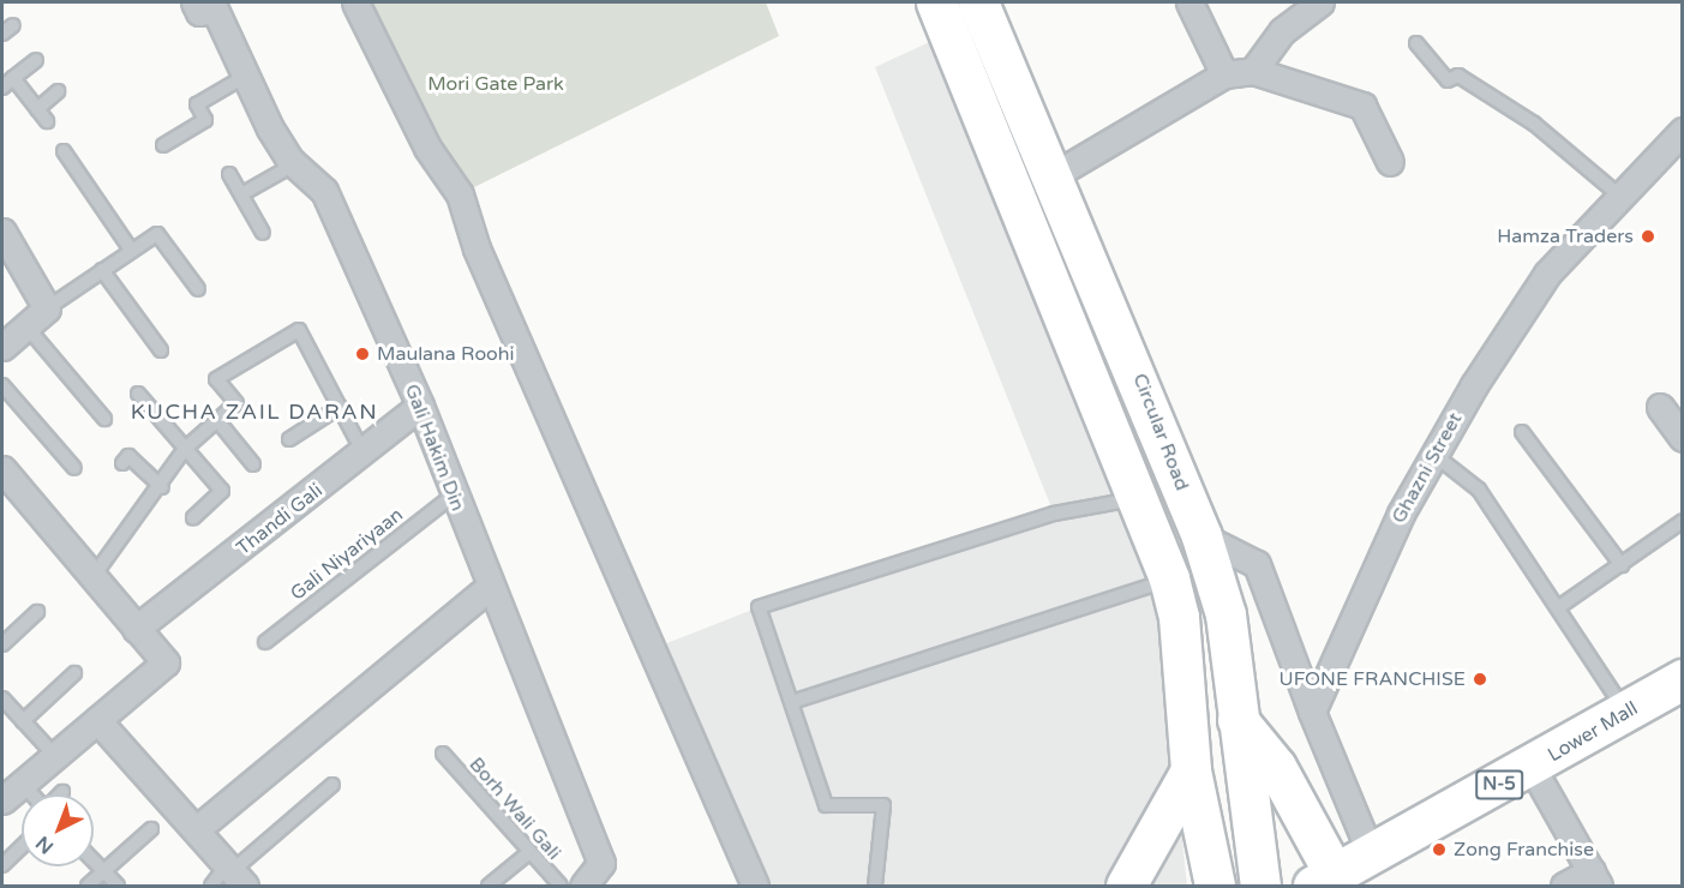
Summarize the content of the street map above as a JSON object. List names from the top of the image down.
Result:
{
  "streets": {
    "main road": ["Circular Road", "Lower Mall", "N-5"],
    "street": ["Gali Hakim Din", "Ghazni Street", "Thandi Gali"],
    "lane": ["Gali Niyariyaan", "Borh Wali Gali"]
  },
  "crossings": [
    ["Gali Hakim Din", "Thandi Gali"],
    ["Gali Hakim Din", "Gali Niyariyaan"]
  ],
  "districts": ["KUCHA ZAIL DARAN"],
  "parks": ["Mori Gate Park"],
  "places": [
    "Hamza Traders",
    "Maulana Roohi",
    "UFONE FRANCHISE",
    "Zong Franchise"
  ],
  "north": "bottom left"
}
